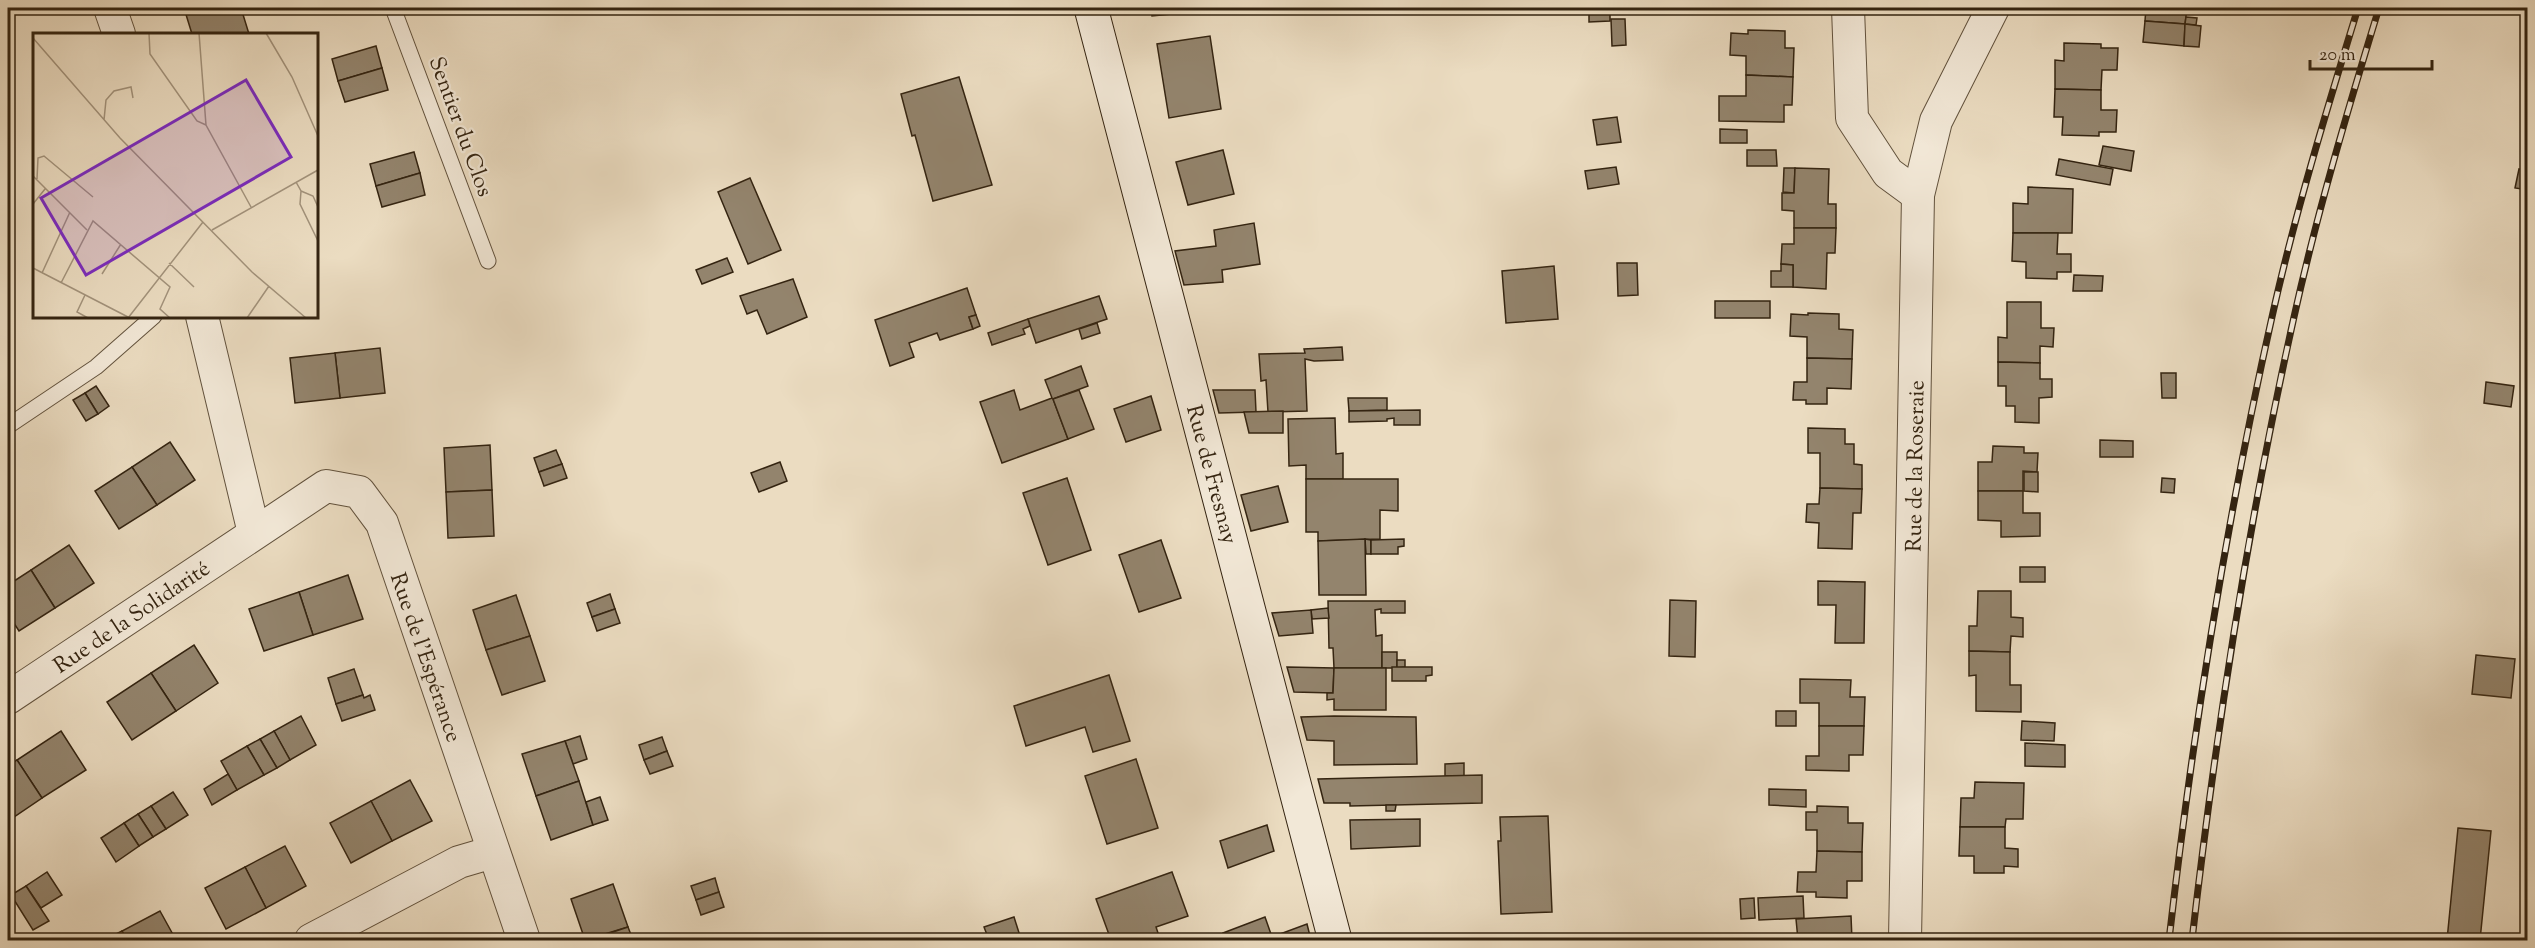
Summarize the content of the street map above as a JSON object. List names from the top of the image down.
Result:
{
  "streets": {
    "street": [
      "Rue de la Roseraie",
      "Rue de Fresnay",
      "Rue de la Solidarité",
      "Rue de l'Espérance"
    ],
    "lane": ["Sentier du Clos"]
  },
  "crossings": [
    ["Rue de la Solidarité", "Rue de l'Espérance"]
  ],
  "scale_bar": "20 m"
}
